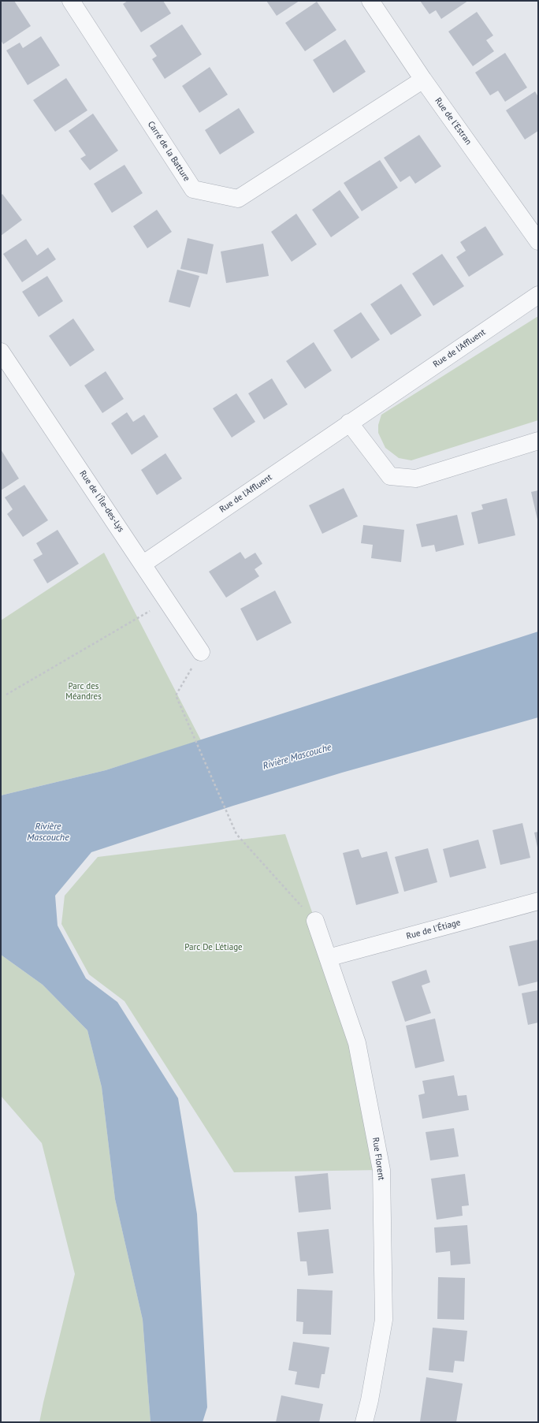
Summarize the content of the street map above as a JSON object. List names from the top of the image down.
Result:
{
  "streets": {
    "street": [
      "Rue de l'Estran",
      "Carré de la Batture",
      "Rue de l'Affluent",
      "Rue de l'Île-des-Lys",
      "Rue de l'Étiage",
      "Rue Florent"
    ]
  },
  "crossings": [
    ["Rue de l'Estran", "Carré de la Batture"],
    ["Rue de l'Affluent", "Rue de l'Île-des-Lys"],
    ["Rue de l'Étiage", "Rue Florent"]
  ],
  "water": ["Rivière Mascouche"],
  "parks": ["Parc des Méandres", "Parc De L'étiage"]
}
